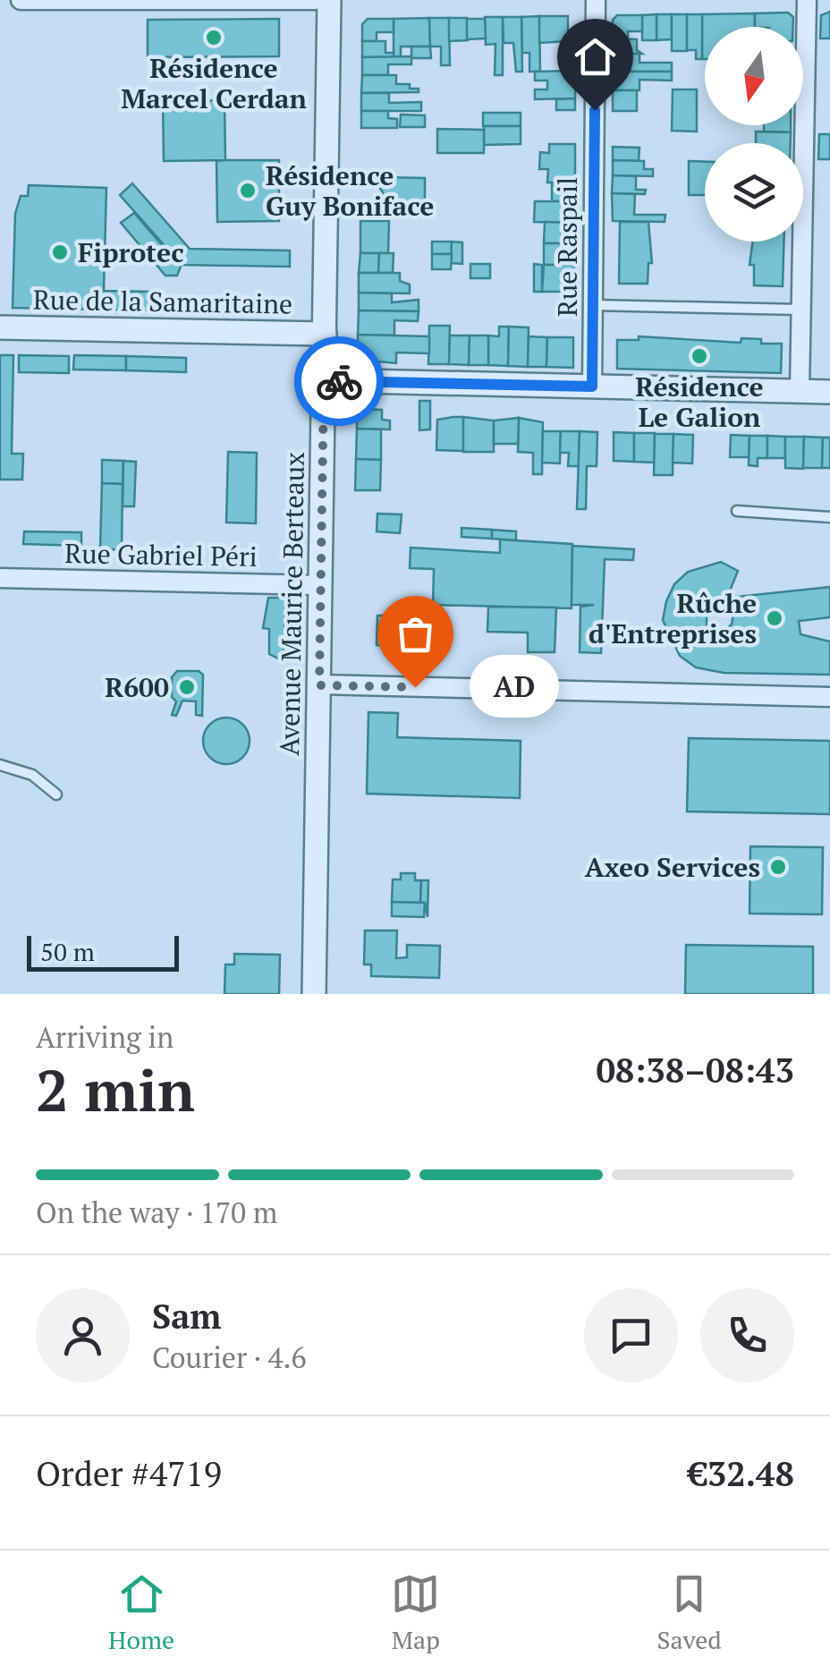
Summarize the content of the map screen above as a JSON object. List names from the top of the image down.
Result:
{
  "streets": {
    "street": [
      "Rue Raspail",
      "Rue de la Samaritaine",
      "Rue Gabriel Péri",
      "Avenue Maurice Berteaux"
    ]
  },
  "crossings": [
    ["Rue de la Samaritaine", "Avenue Maurice Berteaux"],
    ["Rue Gabriel Péri", "Avenue Maurice Berteaux"]
  ],
  "places": [
    "Résidence Marcel Cerdan",
    "Résidence Guy Boniface",
    "Fiprotec",
    "Résidence Le Galion",
    "Rûche d'Entreprises",
    "R600",
    "AD",
    "Axeo Services"
  ],
  "scale_bar": "50 m",
  "north": "bottom",
  "page": {
    "bubble": "AD",
    "scale": "50 m",
    "heading": ["2 min", "Arriving in", "08:38–08:43"],
    "panel": [
      "Sam",
      "Courier · 4.6",
      "Order #4719",
      "€32.48"
    ],
    "bar": "On the way · 170 m",
    "tabs": ["Home", "Map", "Saved"]
  }
}
